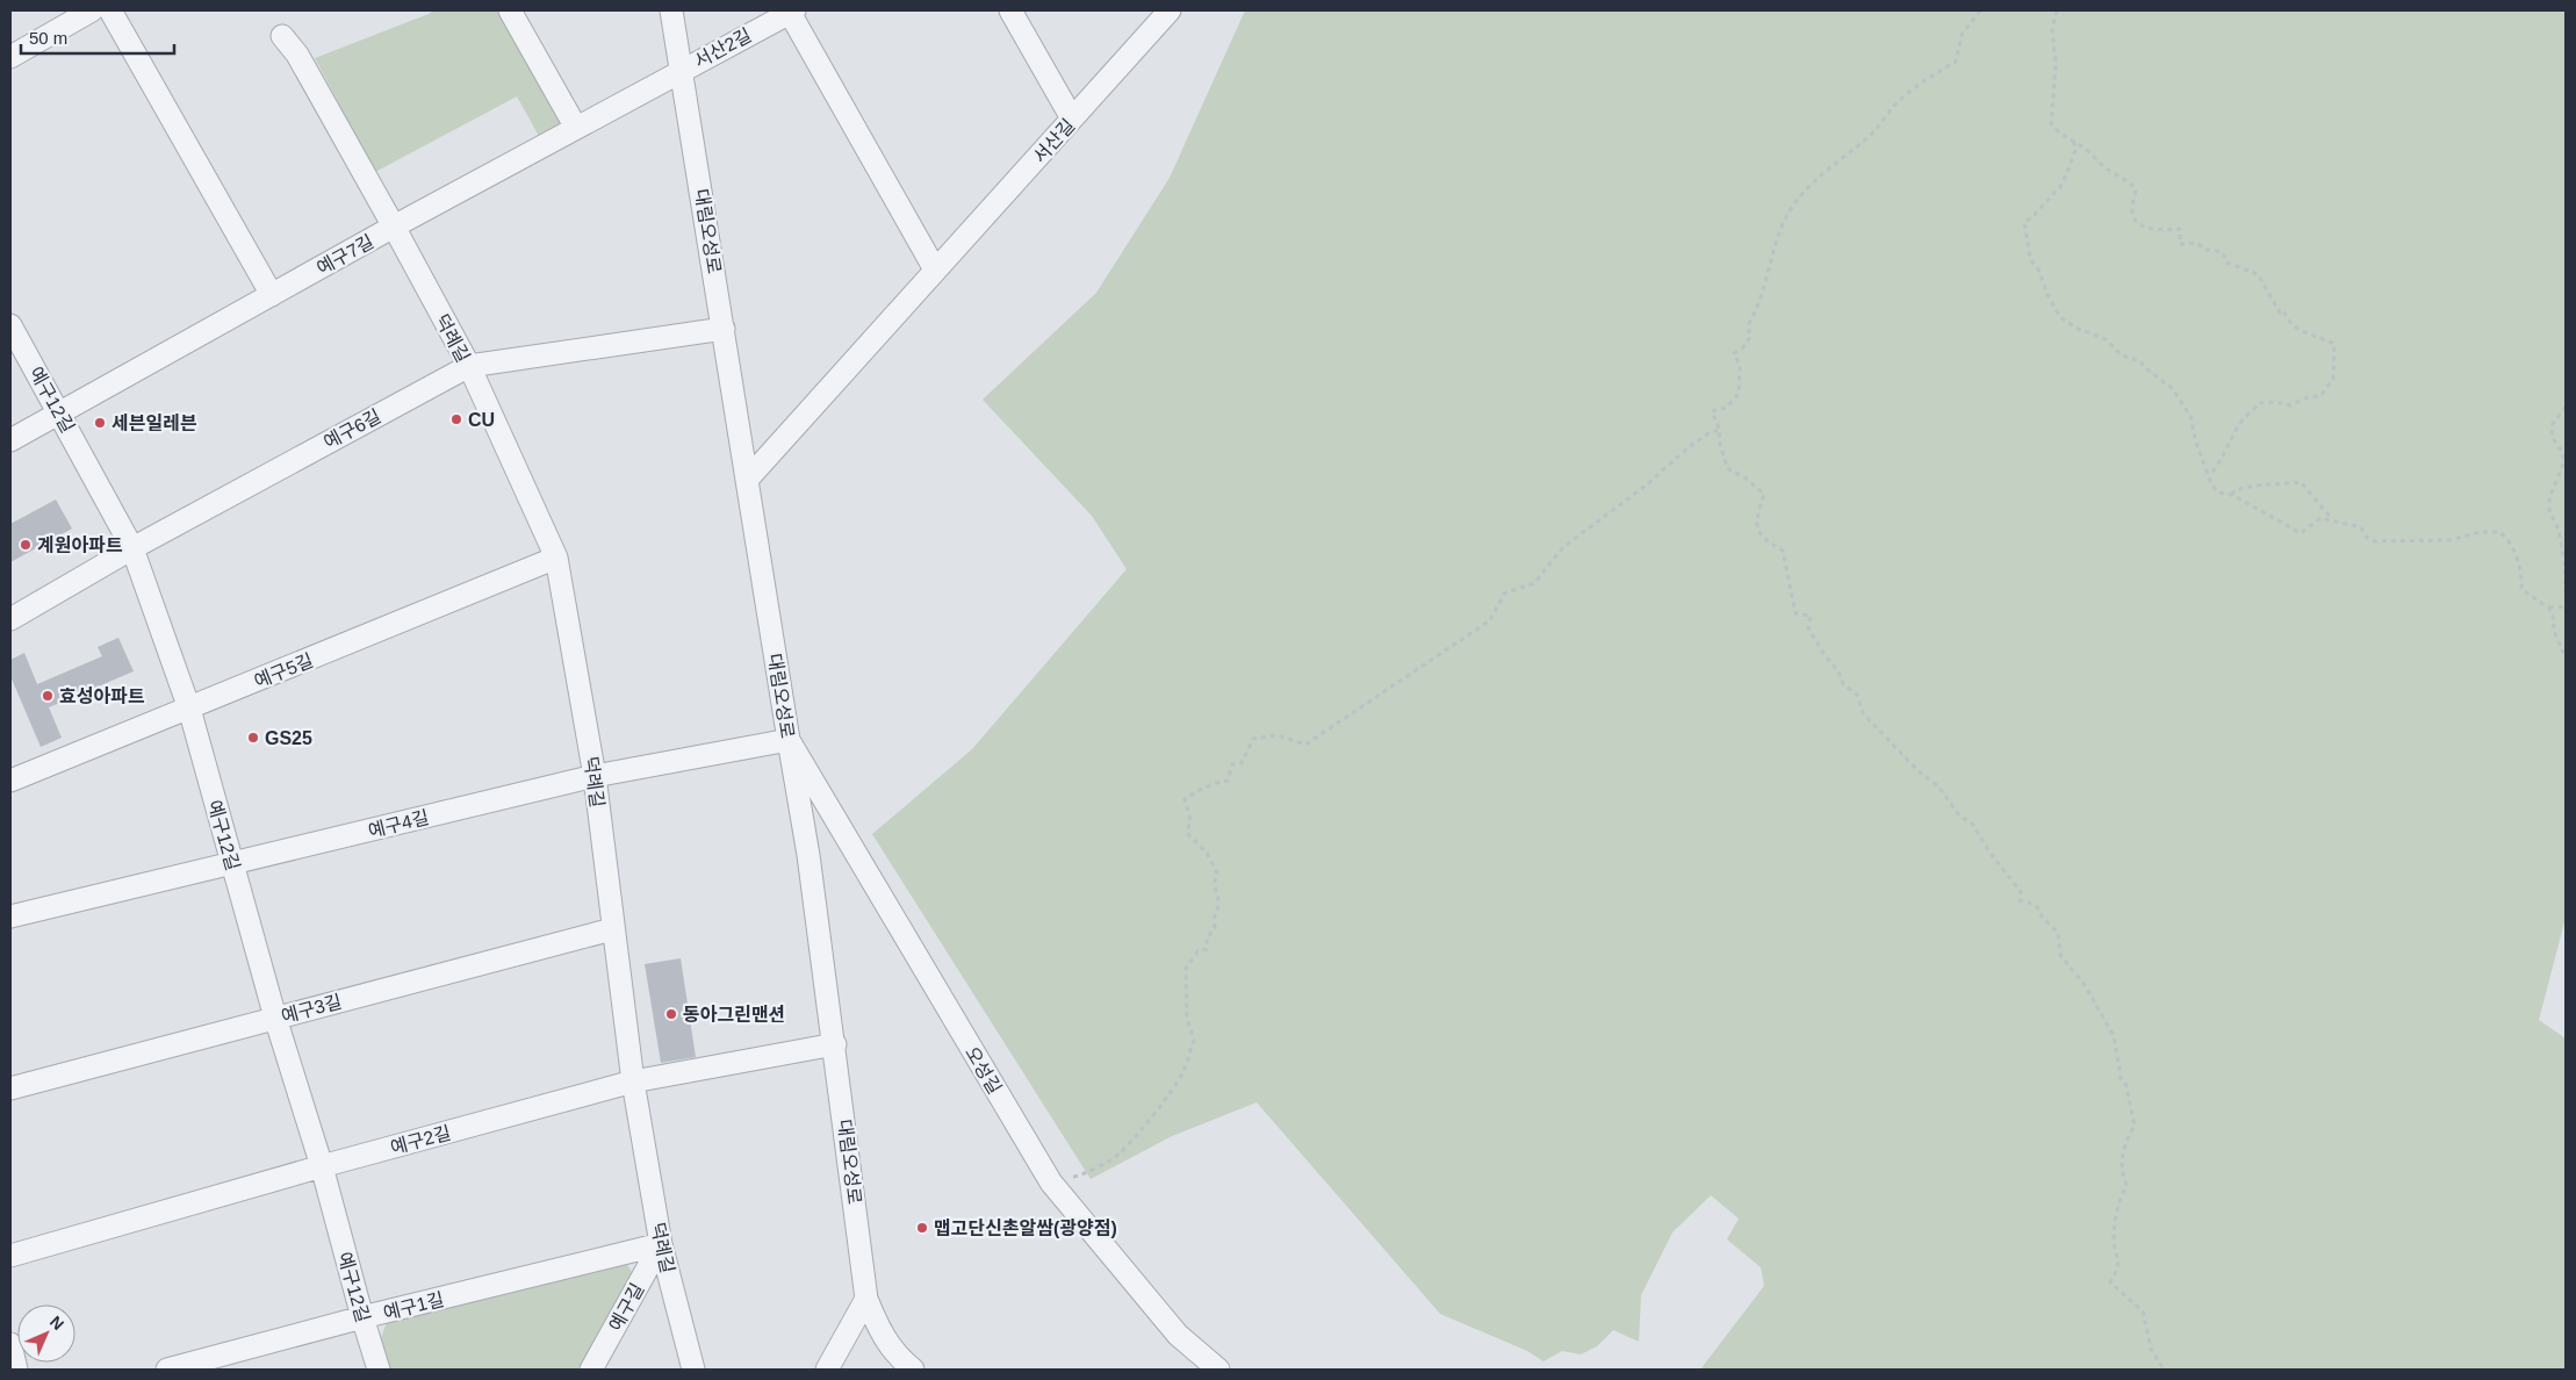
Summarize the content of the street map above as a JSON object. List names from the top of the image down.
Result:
{
  "streets": {
    "street": [
      "서산2길",
      "서산길",
      "대림오성로",
      "예구7길",
      "덕례길",
      "예구12길",
      "예구6길",
      "예구5길",
      "예구4길",
      "예구3길",
      "오성길",
      "예구2길",
      "예구1길",
      "예구길"
    ]
  },
  "crossings": [
    ["서산2길", "대림오성로"],
    ["서산2길", "예구7길"],
    ["서산길", "대림오성로"],
    ["대림오성로", "예구7길"],
    ["대림오성로", "예구6길"],
    ["대림오성로", "예구4길"],
    ["대림오성로", "오성길"],
    ["대림오성로", "예구2길"],
    ["예구7길", "덕례길"],
    ["예구7길", "예구12길"],
    ["덕례길", "예구6길"],
    ["덕례길", "예구5길"],
    ["덕례길", "예구4길"],
    ["덕례길", "예구3길"],
    ["덕례길", "예구2길"],
    ["덕례길", "예구1길"],
    ["덕례길", "예구길"],
    ["예구12길", "예구6길"],
    ["예구12길", "예구5길"],
    ["예구12길", "예구4길"],
    ["예구12길", "예구3길"],
    ["예구12길", "예구2길"],
    ["예구12길", "예구1길"],
    ["예구4길", "오성길"],
    ["예구1길", "예구길"]
  ],
  "places": [
    "CU",
    "세븐일레븐",
    "계원아파트",
    "효성아파트",
    "GS25",
    "동아그린맨션",
    "맵고단신촌알쌈(광양점)"
  ],
  "scale_bar": "50 m",
  "north": "top right"
}
